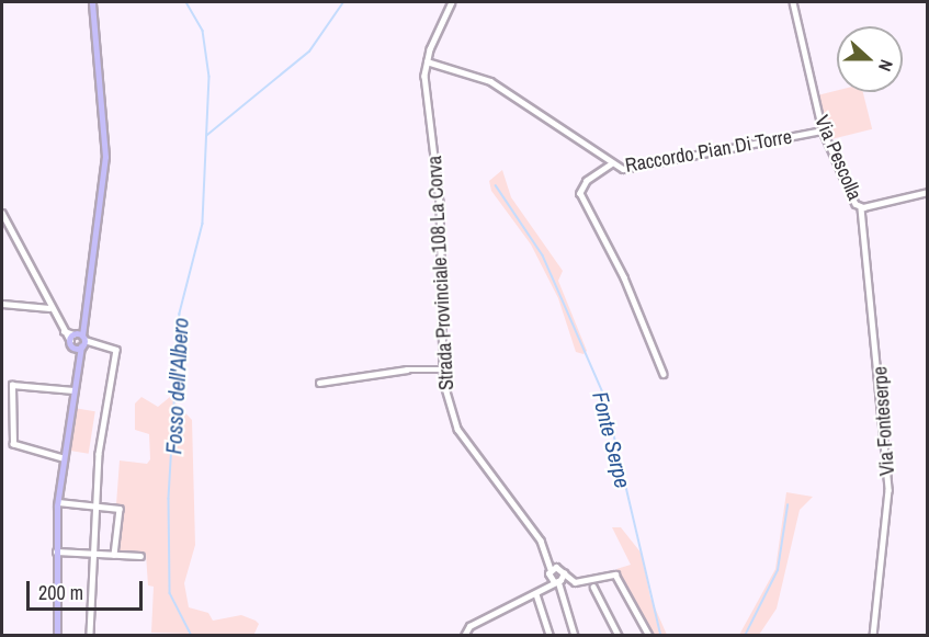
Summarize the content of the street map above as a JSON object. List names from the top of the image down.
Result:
{
  "streets": {
    "street": [
      "Raccordo Pian Di Torre",
      "Via Pescolla",
      "Strada Provinciale 108 La Corva",
      "Via Fonteserpe"
    ]
  },
  "crossings": [
    ["Raccordo Pian Di Torre", "Via Pescolla"],
    ["Raccordo Pian Di Torre", "Strada Provinciale 108 La Corva"],
    ["Via Pescolla", "Via Fonteserpe"]
  ],
  "water": ["Fosso dell'Albero", "Fonte Serpe"],
  "scale_bar": "200 m",
  "north": "right"
}
